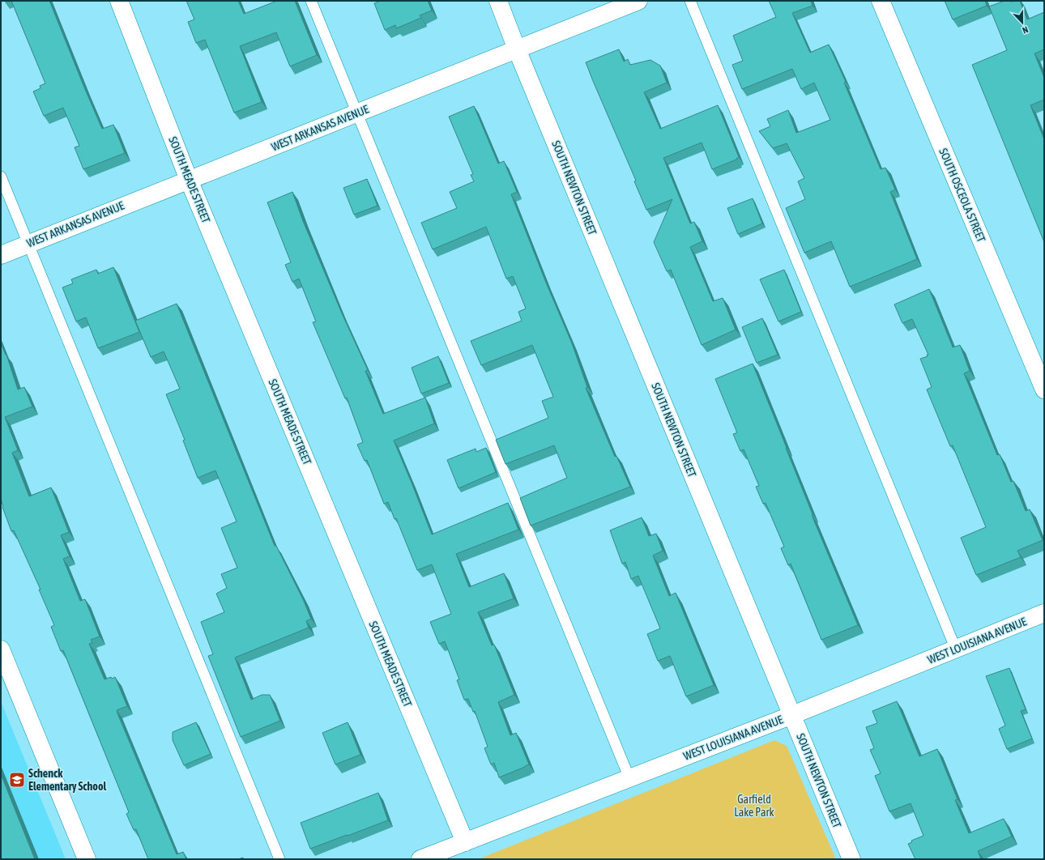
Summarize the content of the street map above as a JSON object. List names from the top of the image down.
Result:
{
  "streets": {
    "street": [
      "WEST ARKANSAS AVENUE",
      "SOUTH MEADE STREET",
      "SOUTH NEWTON STREET",
      "SOUTH OSCEOLA STREET",
      "WEST LOUISIANA AVENUE"
    ]
  },
  "crossings": [
    ["WEST ARKANSAS AVENUE", "SOUTH MEADE STREET"],
    ["WEST ARKANSAS AVENUE", "SOUTH NEWTON STREET"],
    ["SOUTH MEADE STREET", "WEST LOUISIANA AVENUE"],
    ["SOUTH NEWTON STREET", "WEST LOUISIANA AVENUE"]
  ],
  "parks": ["Garfield Lake Park"],
  "places": {
    "school or university": ["Schenck Elementary School"]
  },
  "north": "bottom"
}
